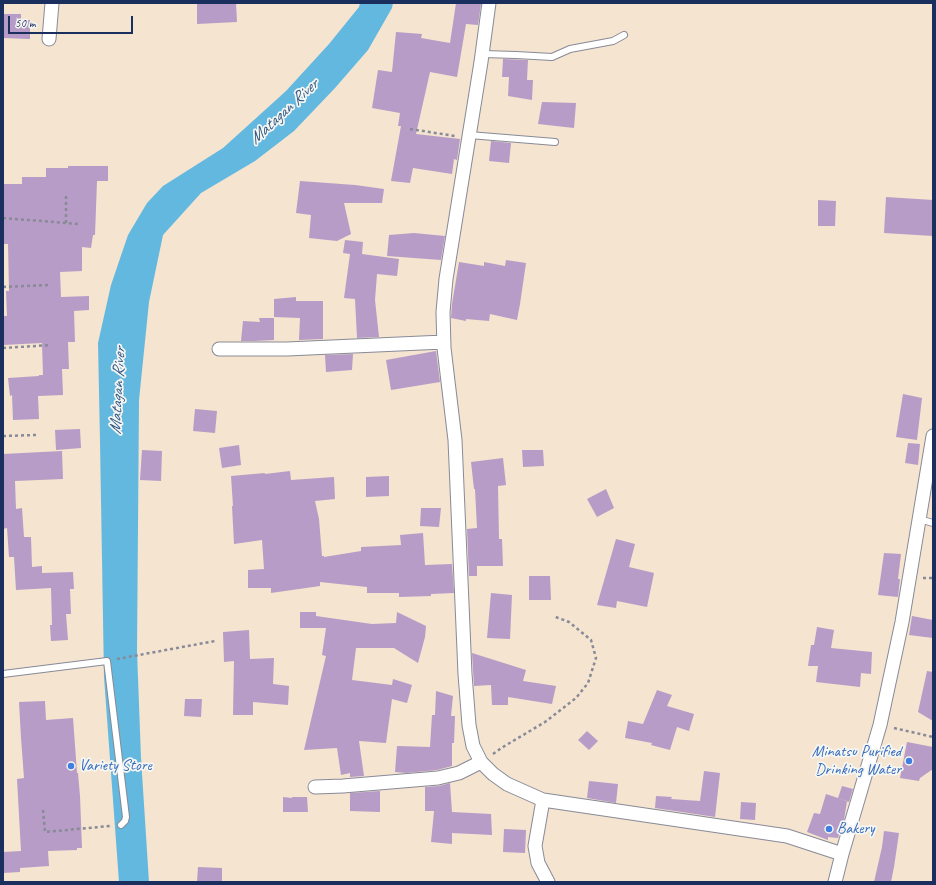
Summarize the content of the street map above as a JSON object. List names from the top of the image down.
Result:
{
  "water": ["Matagan River"],
  "places": ["Minatsu Purified Drinking Water", "Variety Store", "Bakery"],
  "scale_bar": "50 m"
}
